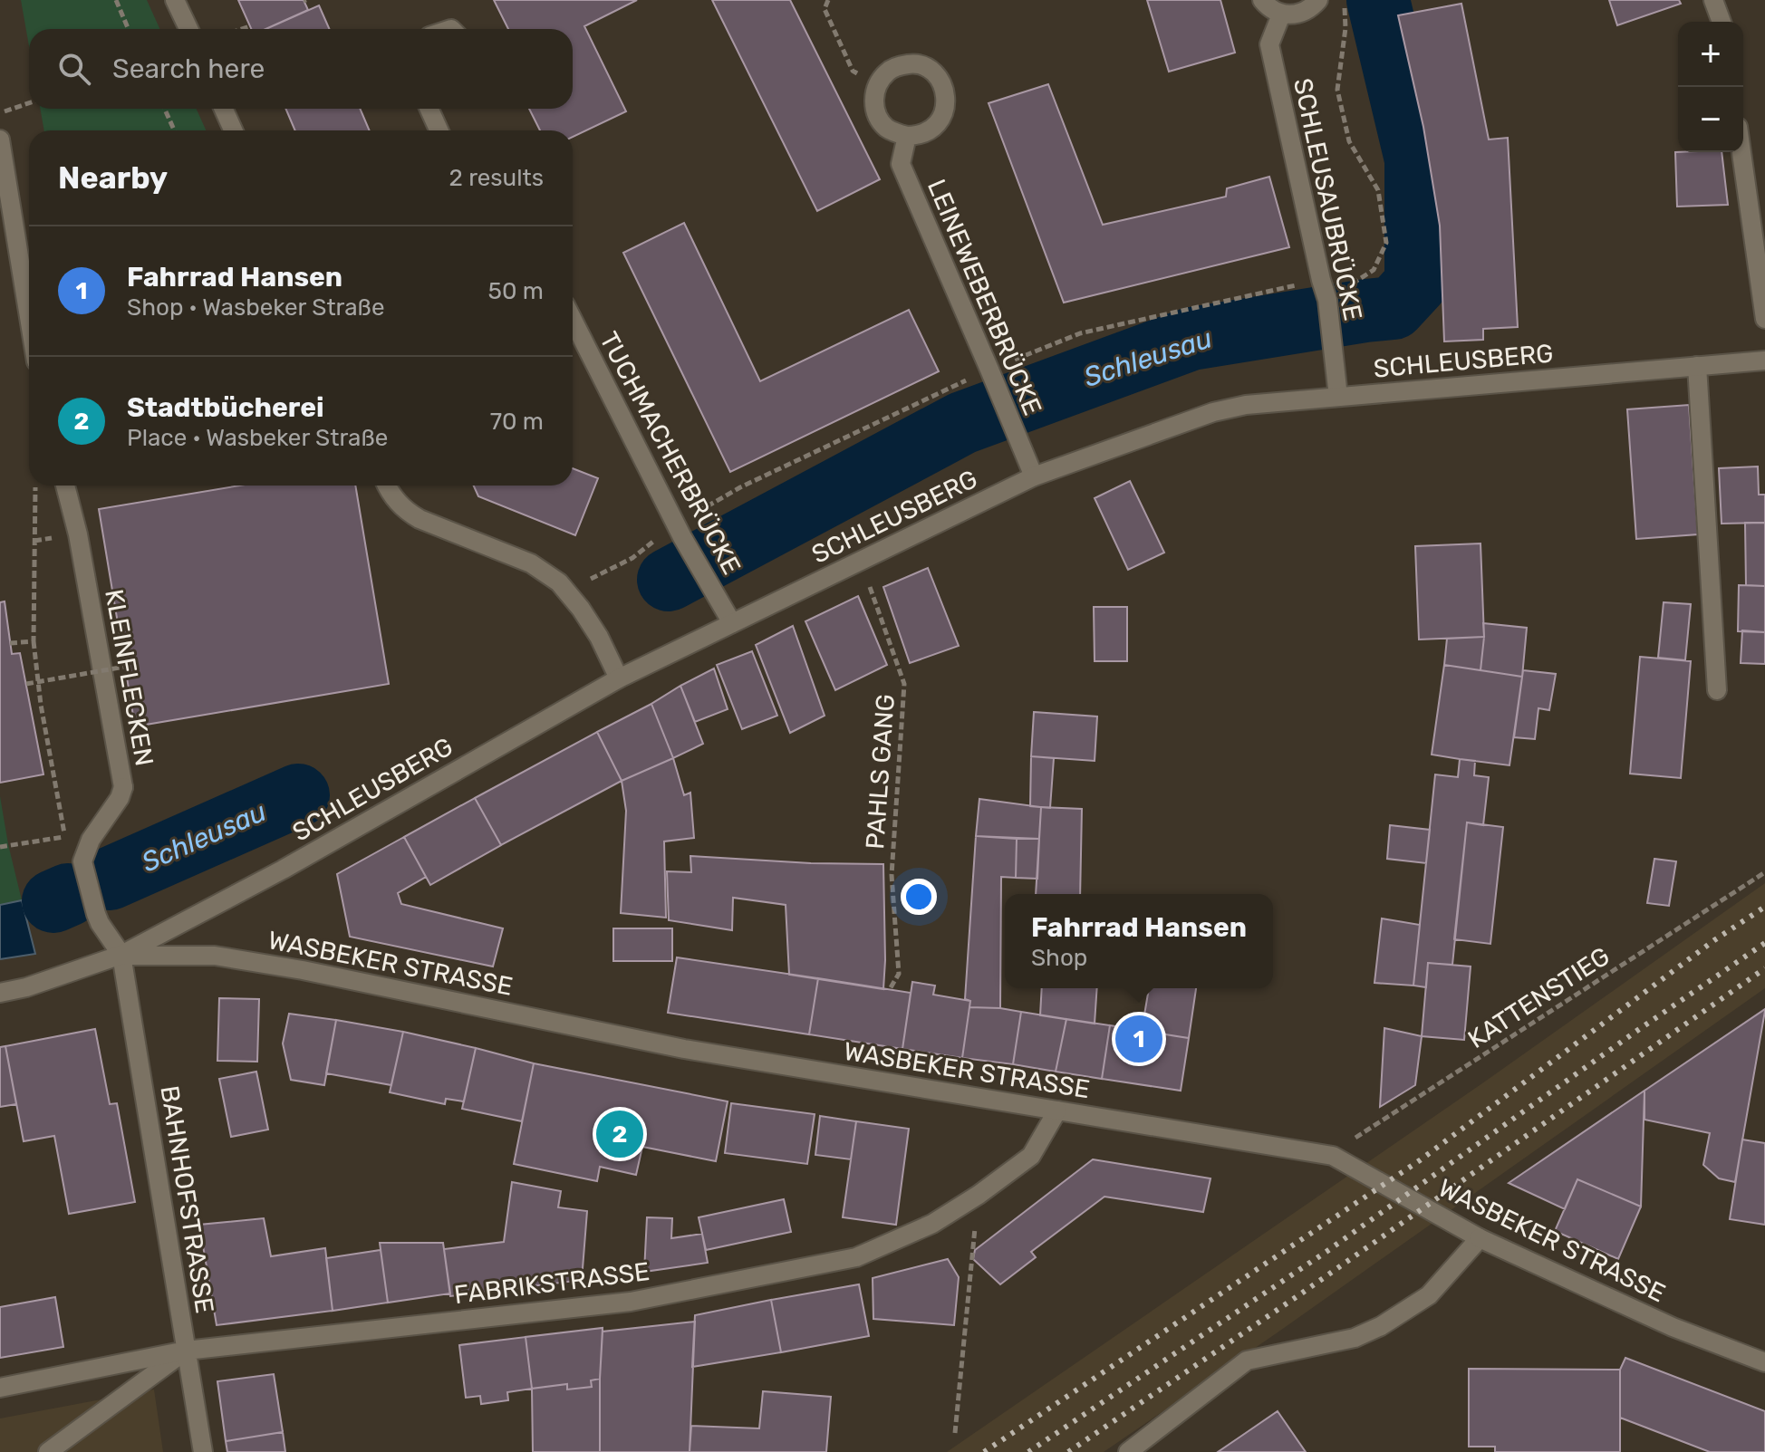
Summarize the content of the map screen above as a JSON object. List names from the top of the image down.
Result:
{
  "streets": {
    "street": [
      "SCHLEUSAUBRÜCKE",
      "LEINEWEBERBRÜCKE",
      "SCHLEUSBERG",
      "TUCHMACHERBRÜCKE",
      "KLEINFLECKEN",
      "WASBEKER STRASSE",
      "BAHNHOFSTRASSE",
      "FABRIKSTRASSE"
    ],
    "path": ["PAHLS GANG", "KATTENSTIEG"]
  },
  "crossings": [
    ["SCHLEUSAUBRÜCKE", "SCHLEUSBERG"],
    ["LEINEWEBERBRÜCKE", "SCHLEUSBERG"],
    ["SCHLEUSBERG", "TUCHMACHERBRÜCKE"],
    ["SCHLEUSBERG", "KLEINFLECKEN"],
    ["SCHLEUSBERG", "PAHLS GANG"],
    ["SCHLEUSBERG", "WASBEKER STRASSE"],
    ["SCHLEUSBERG", "BAHNHOFSTRASSE"],
    ["KLEINFLECKEN", "WASBEKER STRASSE"],
    ["KLEINFLECKEN", "BAHNHOFSTRASSE"],
    ["WASBEKER STRASSE", "KATTENSTIEG"],
    ["WASBEKER STRASSE", "BAHNHOFSTRASSE"],
    ["WASBEKER STRASSE", "FABRIKSTRASSE"],
    ["BAHNHOFSTRASSE", "FABRIKSTRASSE"]
  ],
  "water": ["Schleusau"],
  "page": {
    "map_buttons": ["+", "−"],
    "search": "Search here",
    "heading": ["Nearby", "2 results"],
    "list": [
      {
        "mark": "1",
        "name": "Fahrrad Hansen",
        "note": "Shop · Wasbeker Straße",
        "value": "50 m"
      },
      {
        "mark": "2",
        "name": "Stadtbücherei",
        "note": "Place · Wasbeker Straße",
        "value": "70 m"
      }
    ],
    "popup": ["Fahrrad Hansen", "Shop"],
    "pins": ["1", "2"]
  }
}
